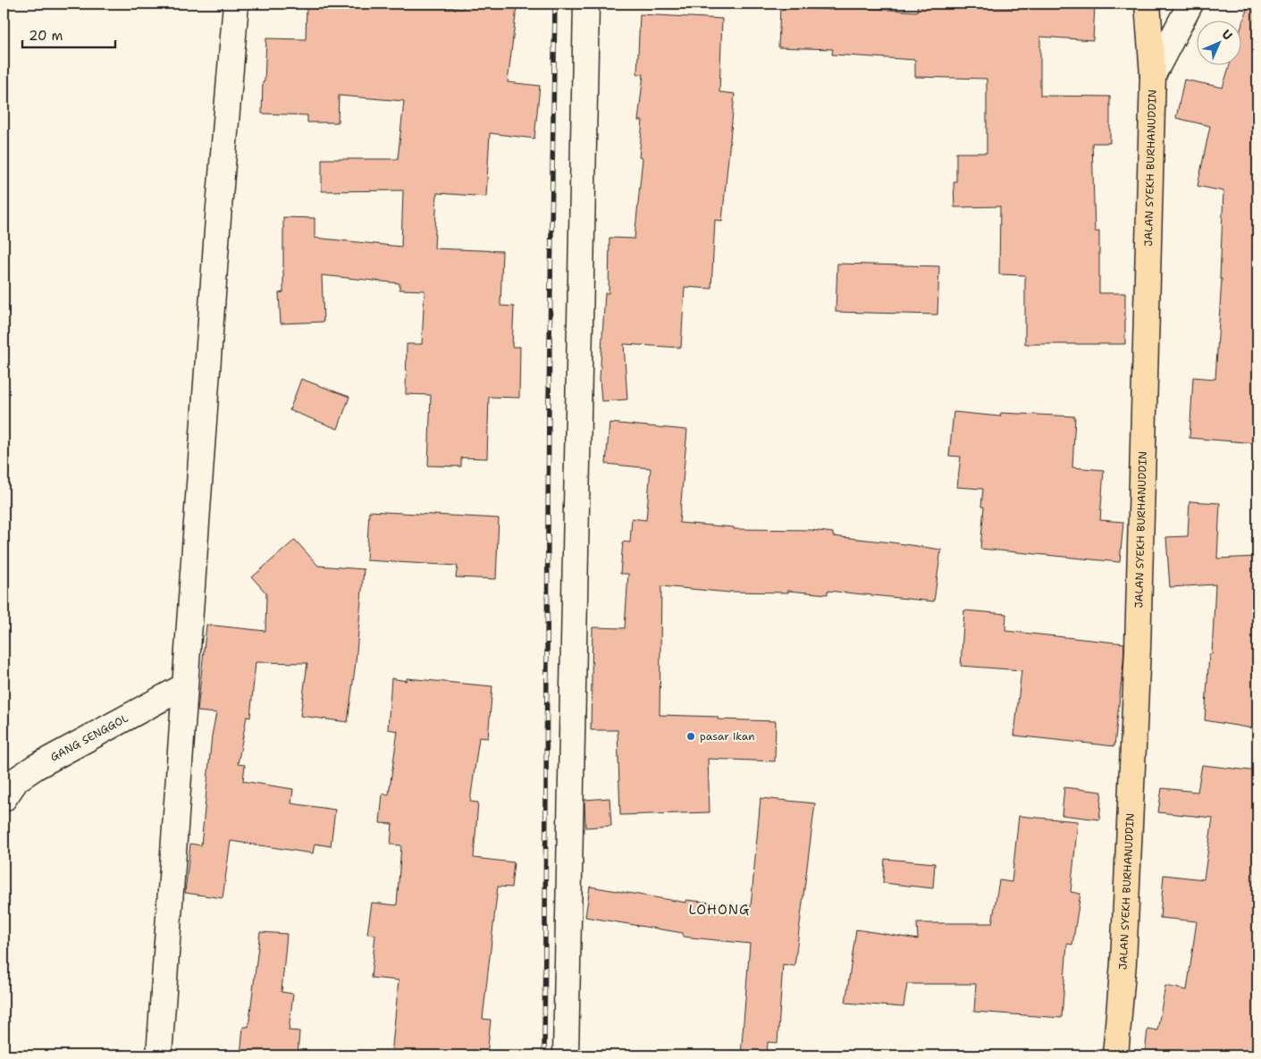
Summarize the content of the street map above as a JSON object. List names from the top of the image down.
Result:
{
  "streets": {
    "main road": ["JALAN SYEKH BURHANUDDIN"],
    "street": ["GANG SENGGOL"]
  },
  "districts": ["LOHONG"],
  "places": ["pasar ikan"],
  "scale_bar": "20 m",
  "north": "top right"
}
